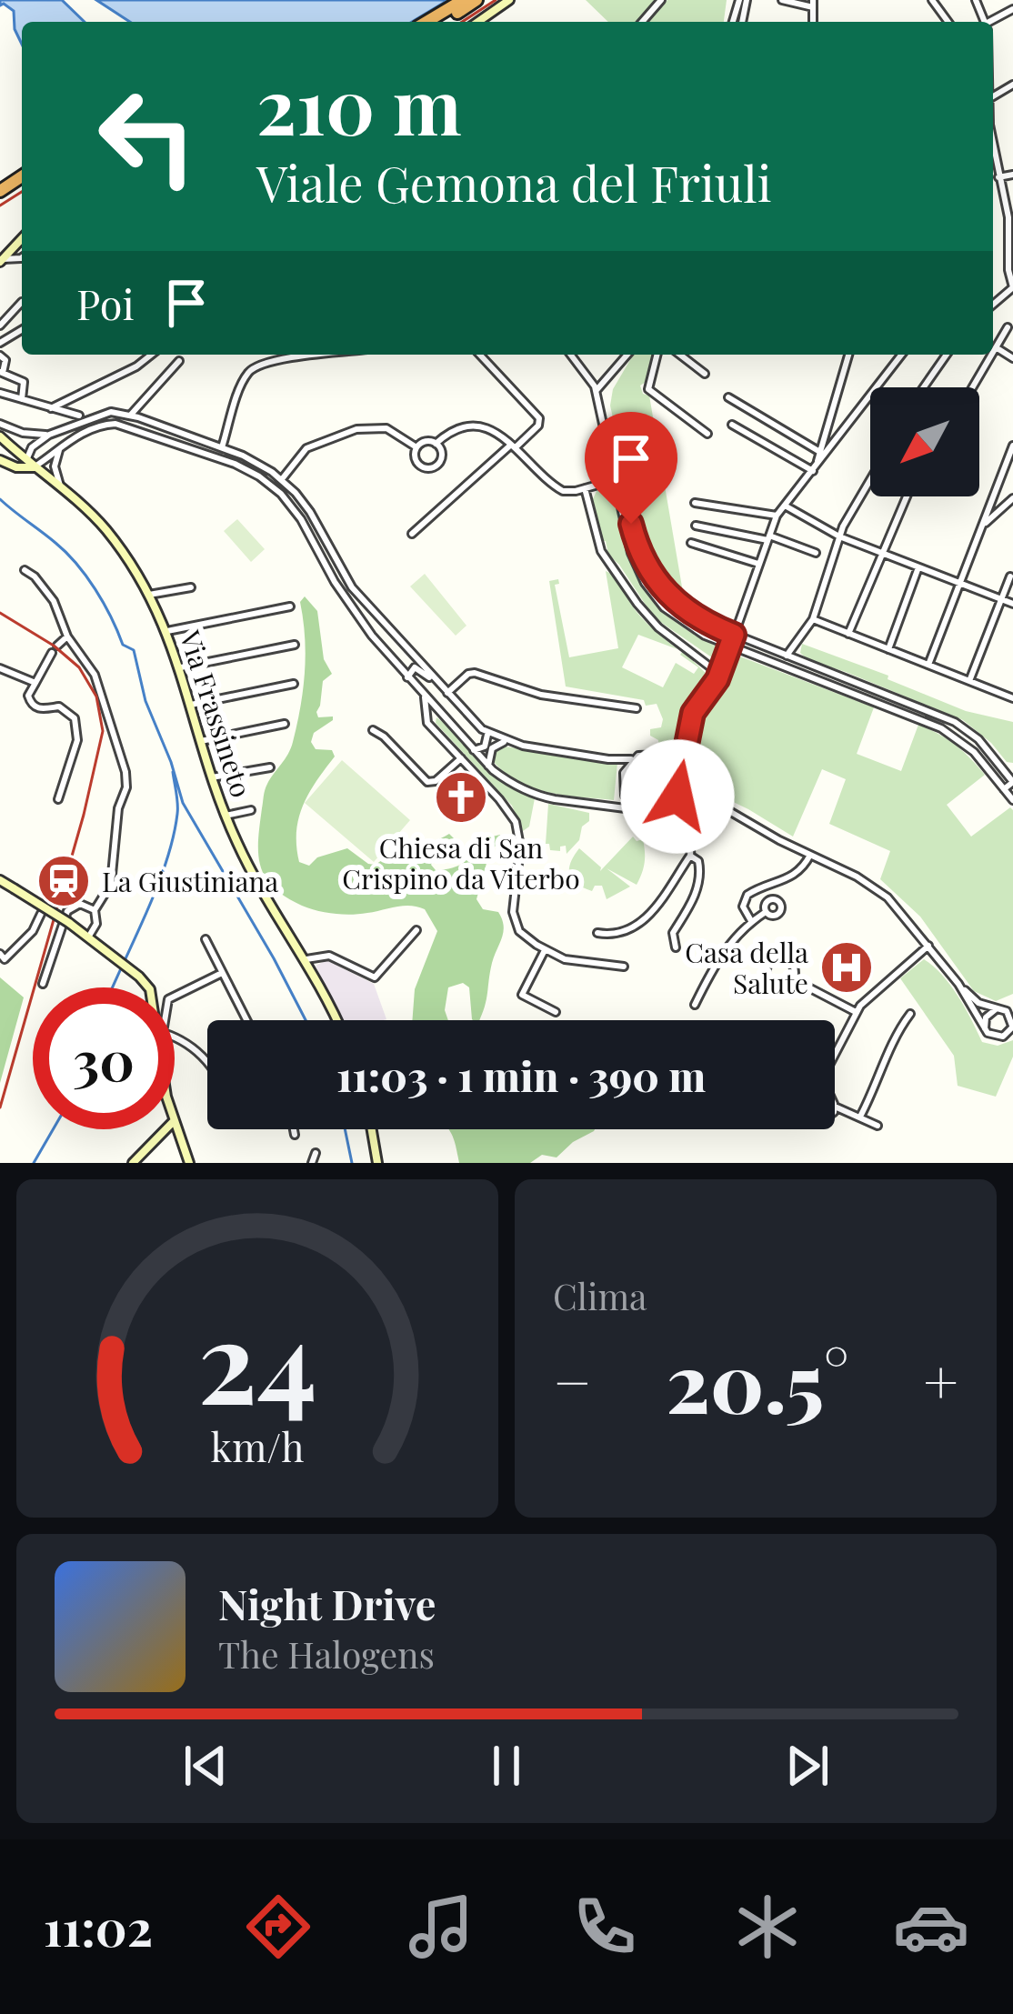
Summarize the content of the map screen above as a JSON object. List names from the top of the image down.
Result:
{
  "streets": {
    "street": ["Via Frassineto"]
  },
  "places": {
    "church": ["Chiesa di San Crispino da Viterbo"],
    "station": ["La Giustiniana"],
    "hospital": ["Casa della Salute"]
  },
  "north": "bottom left",
  "page": {
    "turn": ["210 m", "Viale Gemona del Friuli"],
    "then": "Poi",
    "limit": "30",
    "trip": "11:03 · 1 min · 390 m",
    "tile": "Clima",
    "heat": ["−", "20.5°", "+"],
    "song": ["Night Drive", "The Halogens"],
    "tabs": "11:02",
    "gauge": ["24", "km/h"]
  }
}
